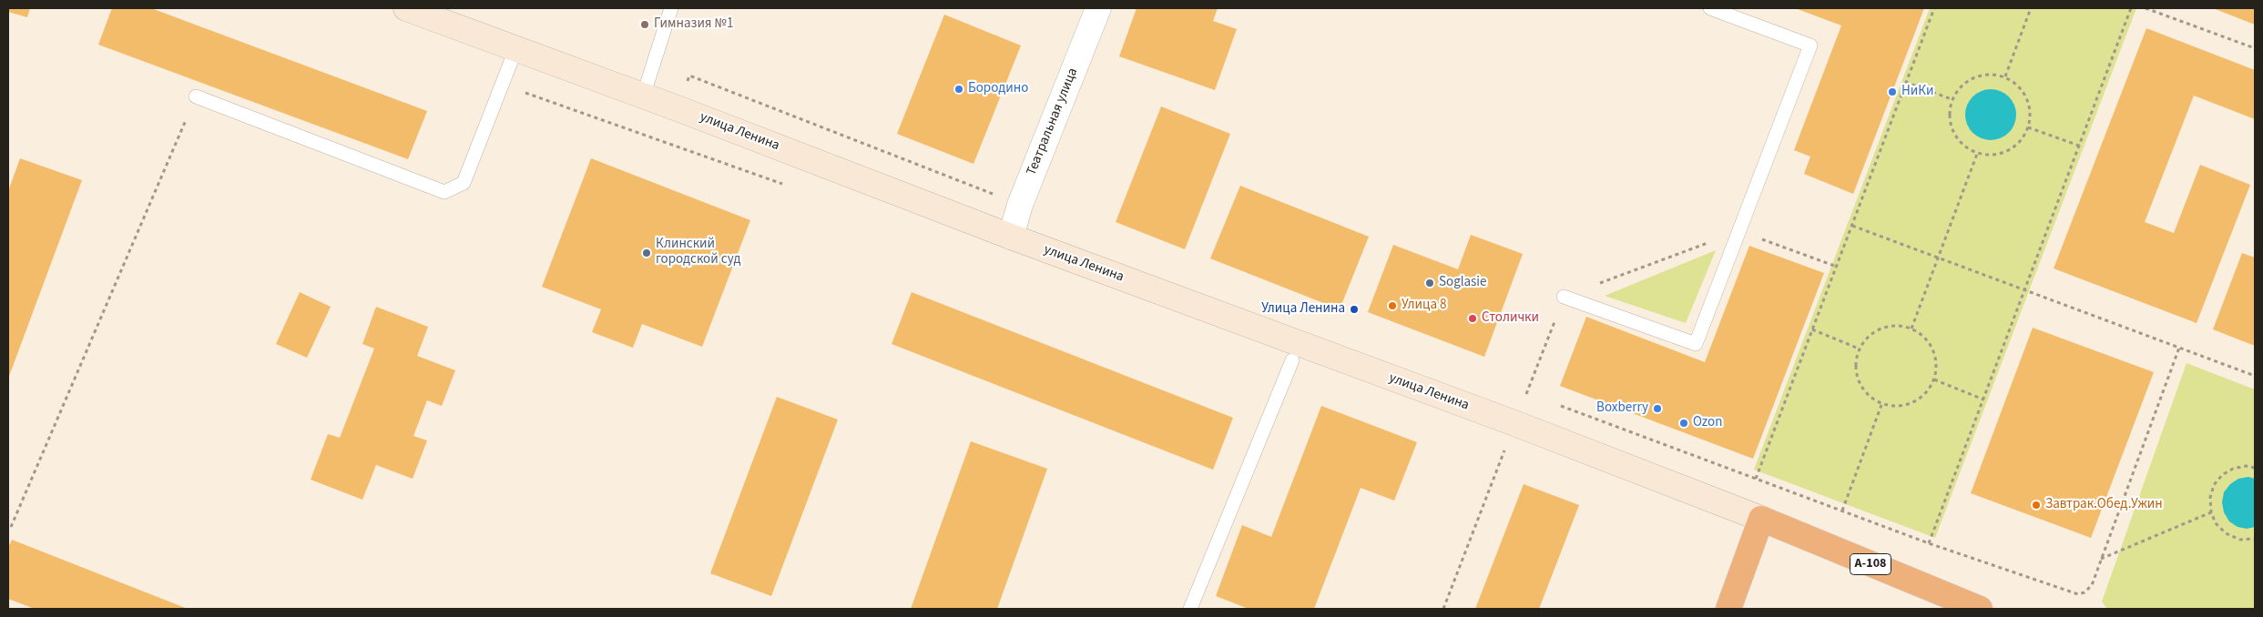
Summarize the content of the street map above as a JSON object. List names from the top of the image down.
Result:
{
  "streets": {
    "highway": ["А-108"],
    "street": ["Театральная улица", "улица Ленина"]
  },
  "crossings": [
    ["Театральная улица", "улица Ленина"],
    ["улица Ленина", "А-108"]
  ],
  "places": [
    "Гимназия №1",
    "Бородино",
    "НиКи",
    "Клинский городской суд",
    "Soglasie",
    "Улица 8",
    "Улица Ленина",
    "Столички",
    "Boxberry",
    "Ozon",
    "Завтрак.Обед.Ужин"
  ]
}
